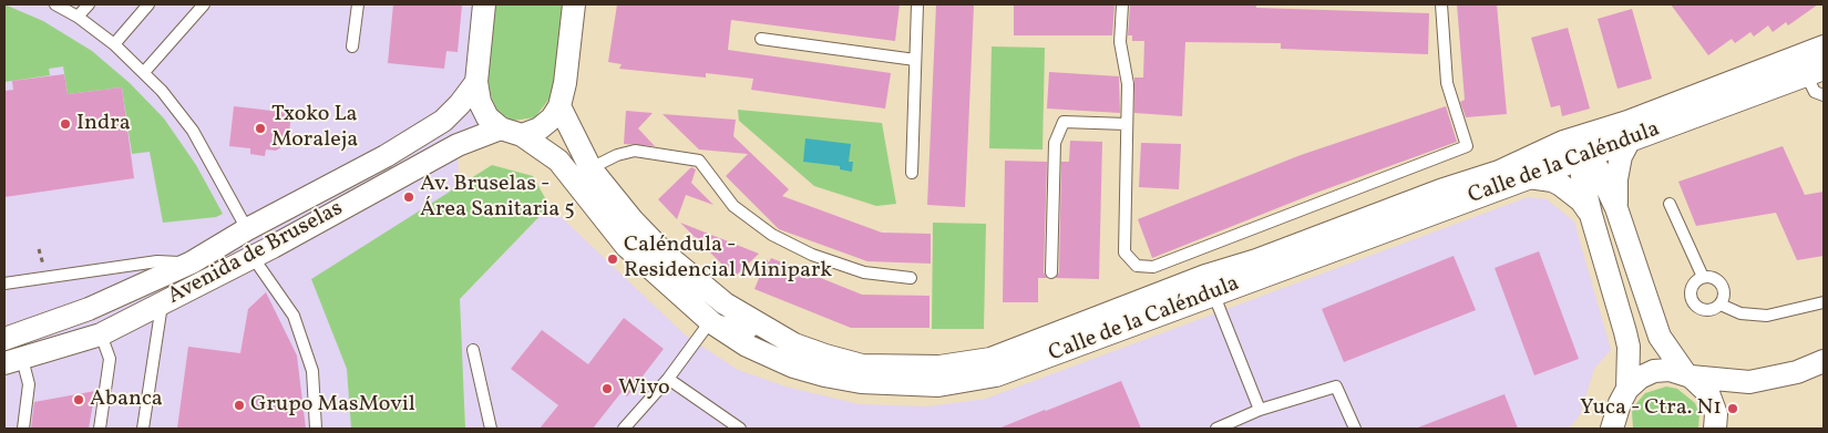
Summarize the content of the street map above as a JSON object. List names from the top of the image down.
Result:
{
  "streets": {
    "street": ["Calle de la Caléndula", "Avenida de Bruselas"]
  },
  "crossings": [
    ["Calle de la Caléndula", "Avenida de Bruselas"]
  ],
  "places": [
    "Indra",
    "Txoko La Moraleja",
    "Av. Bruselas - Área Sanitaria 5",
    "Caléndula - Residencial Minipark",
    "Wiyo",
    "Abanca",
    "Grupo MasMovil",
    "Yuca - Ctra. N1"
  ]
}
